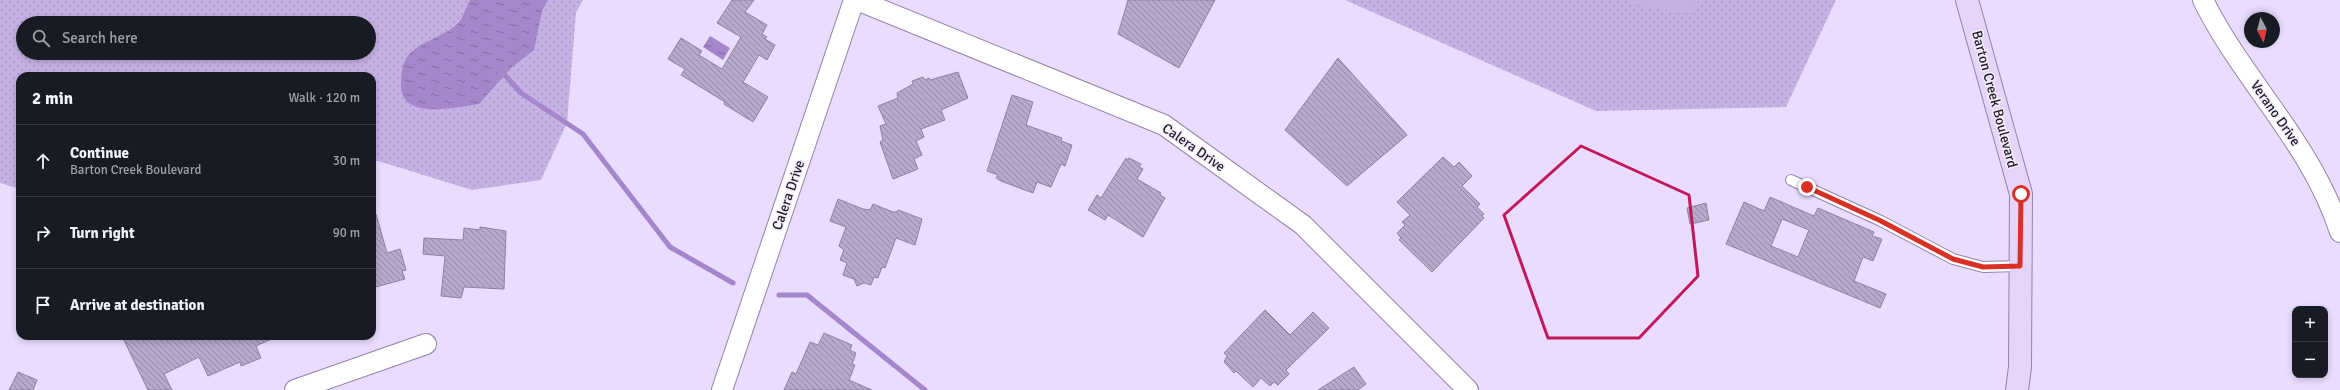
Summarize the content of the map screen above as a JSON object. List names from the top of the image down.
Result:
{
  "streets": {
    "street": ["Barton Creek Boulevard", "Verano Drive", "Calera Drive"]
  },
  "north": "bottom",
  "page": {
    "search": "Search here",
    "heading": ["2 min", "Walk · 120 m"],
    "list": [
      ["Continue", "Barton Creek Boulevard", "30 m"],
      ["Turn right", "90 m"],
      "Arrive at destination"
    ],
    "map_buttons": ["+", "−"]
  }
}
